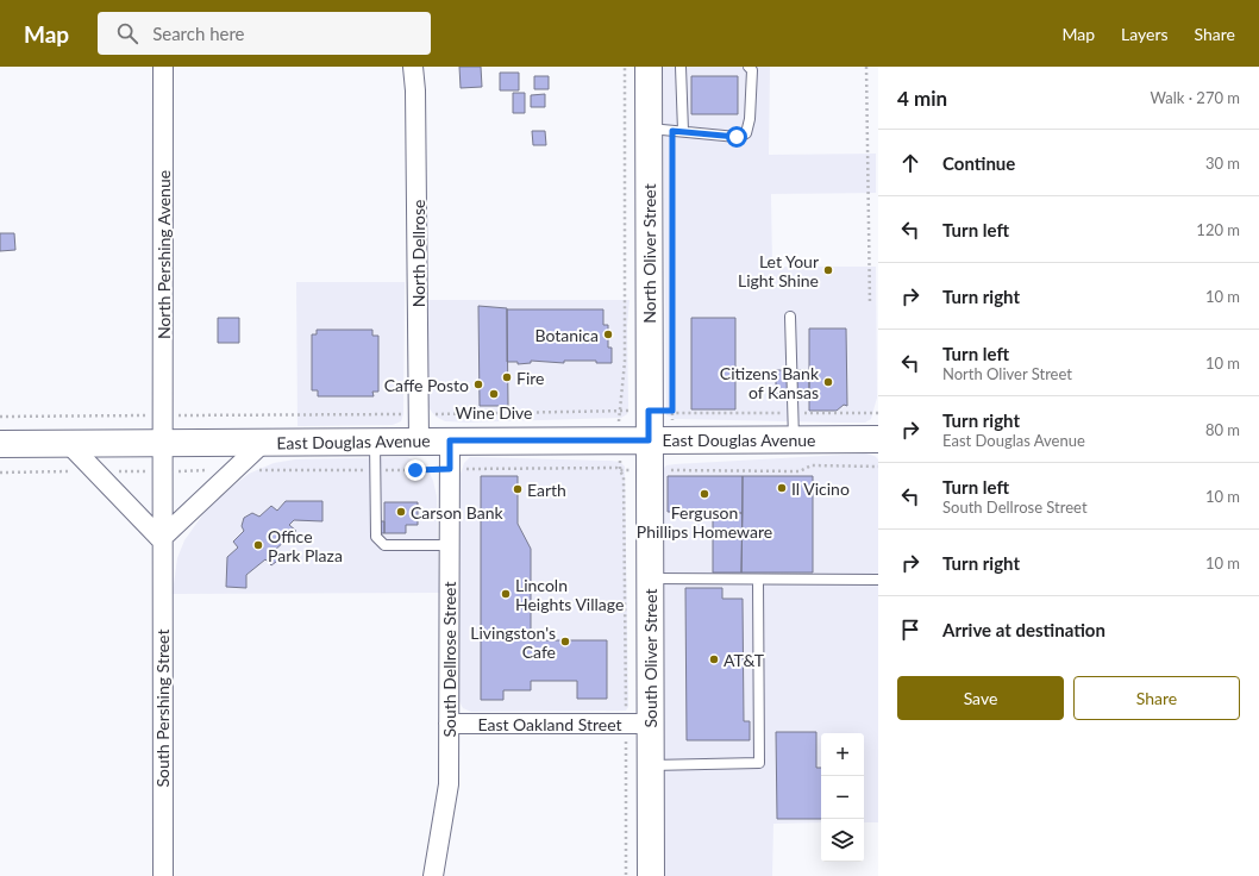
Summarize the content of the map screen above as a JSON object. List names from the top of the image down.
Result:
{
  "streets": {
    "main road": ["North Oliver Street", "East Douglas Avenue", "South Oliver Street"],
    "street": [
      "North Dellrose",
      "North Pershing Avenue",
      "South Dellrose Street",
      "South Pershing Street",
      "East Oakland Street"
    ]
  },
  "crossings": [
    ["North Dellrose", "East Douglas Avenue"],
    ["North Oliver Street", "East Douglas Avenue"],
    ["North Oliver Street", "South Oliver Street"],
    ["North Pershing Avenue", "East Douglas Avenue"],
    ["North Pershing Avenue", "South Pershing Street"],
    ["East Douglas Avenue", "South Oliver Street"],
    ["East Douglas Avenue", "South Dellrose Street"],
    ["East Douglas Avenue", "South Pershing Street"],
    ["South Oliver Street", "East Oakland Street"],
    ["South Dellrose Street", "East Oakland Street"]
  ],
  "places": [
    "Let Your Light Shine",
    "Botanica",
    "Fire",
    "Citizens Bank of Kansas",
    "Caffe Posto",
    "Wine Dive",
    "Il Vicino",
    "Earth",
    "Ferguson Phillips Homeware",
    "Carson Bank",
    "Office Park Plaza",
    "Lincoln Heights Village",
    "Livingston's Cafe",
    "AT&T"
  ],
  "page": {
    "header": "Map",
    "search": "Search here",
    "nav": ["Map", "Layers", "Share"],
    "heading": ["4 min", "Walk · 270 m"],
    "list": [
      ["Continue", "30 m"],
      ["Turn left", "120 m"],
      ["Turn right", "10 m"],
      ["Turn left", "North Oliver Street", "10 m"],
      ["Turn right", "East Douglas Avenue", "80 m"],
      ["Turn left", "South Dellrose Street", "10 m"],
      ["Turn right", "10 m"],
      "Arrive at destination"
    ],
    "buttons": ["Save", "Share"],
    "map_buttons": ["+", "−"]
  }
}
